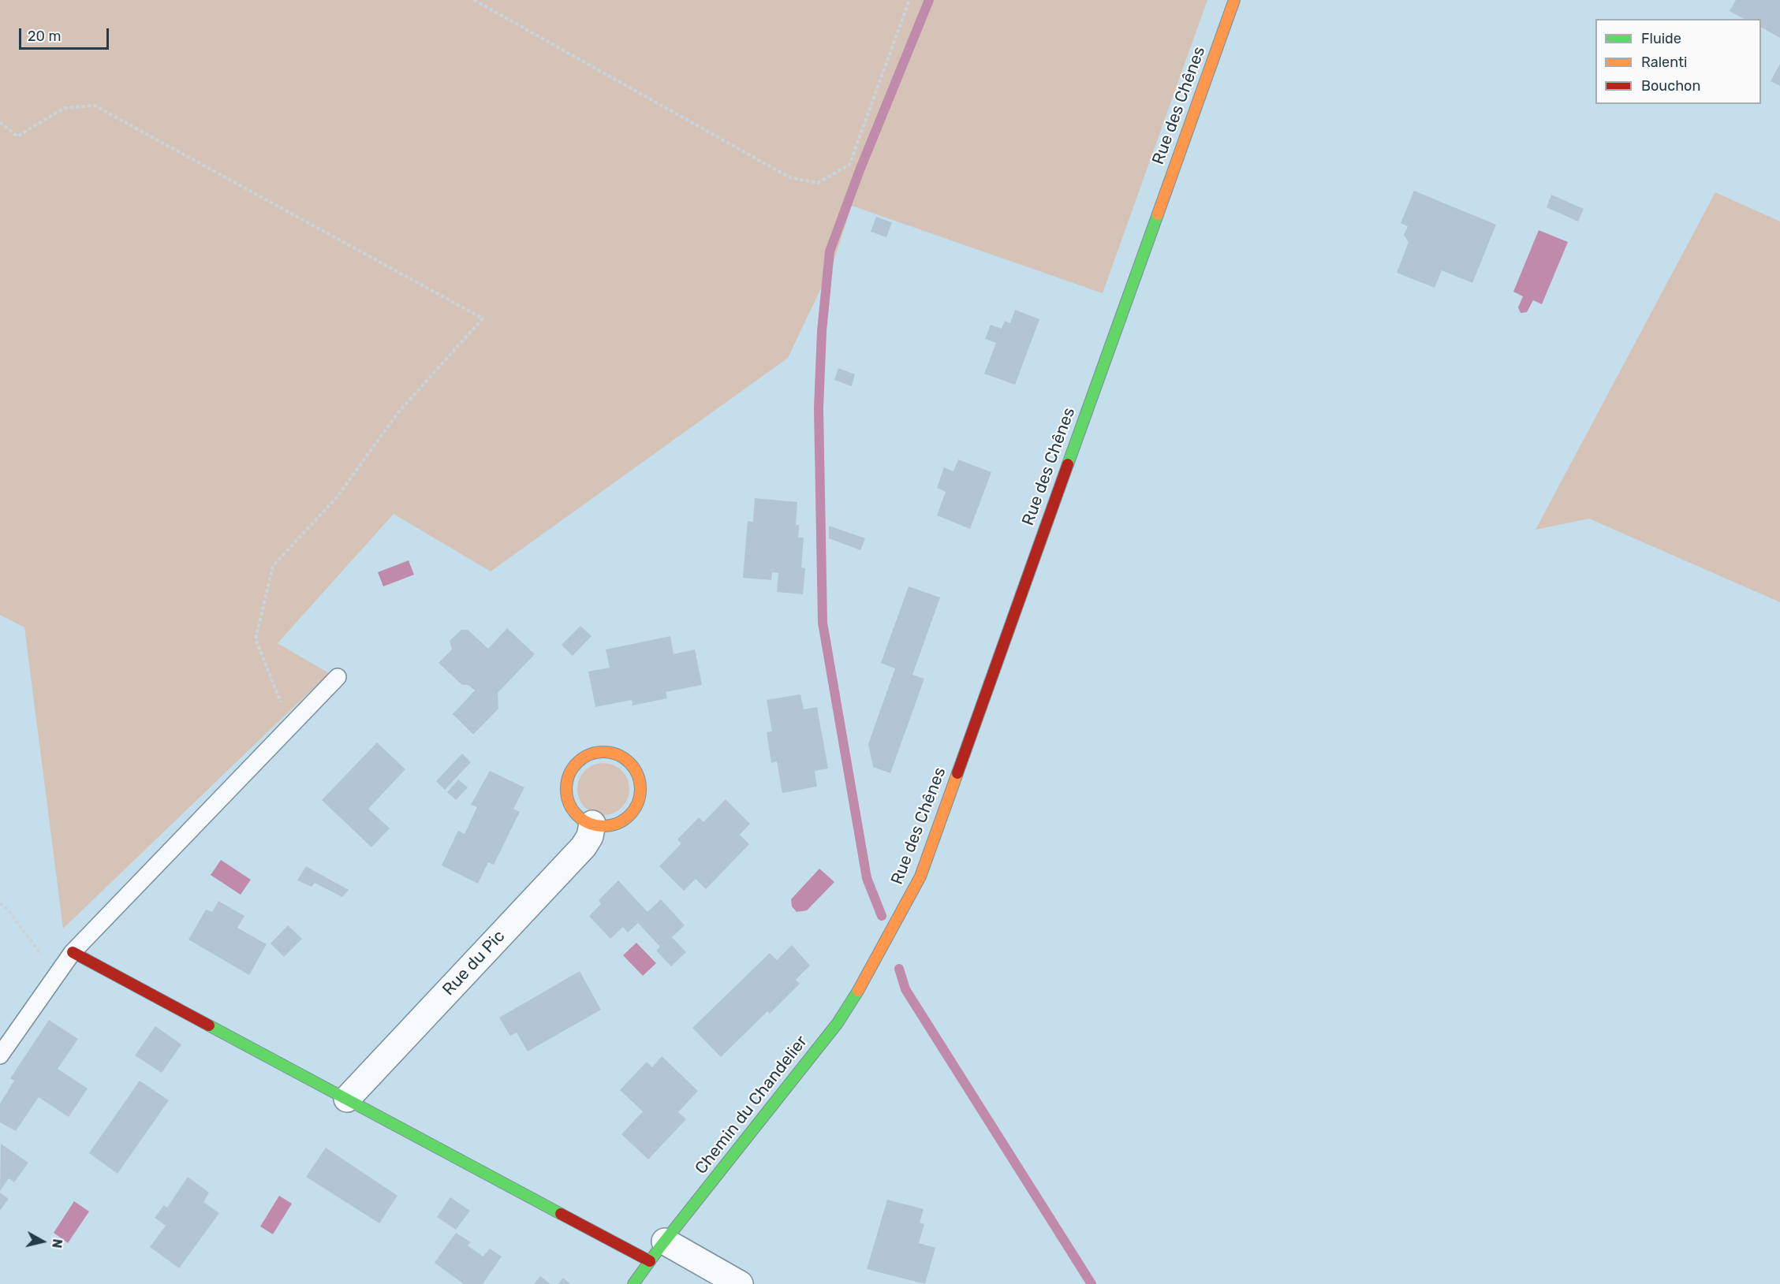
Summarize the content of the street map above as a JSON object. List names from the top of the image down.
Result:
{
  "streets": {
    "street": ["Rue des Chênes", "Rue du Pic", "Chemin du Chandelier"]
  },
  "crossings": [
    ["Rue des Chênes", "Chemin du Chandelier"]
  ],
  "legend": ["Fluide", "Ralenti", "Bouchon"],
  "scale_bar": "20 m",
  "north": "right"
}
